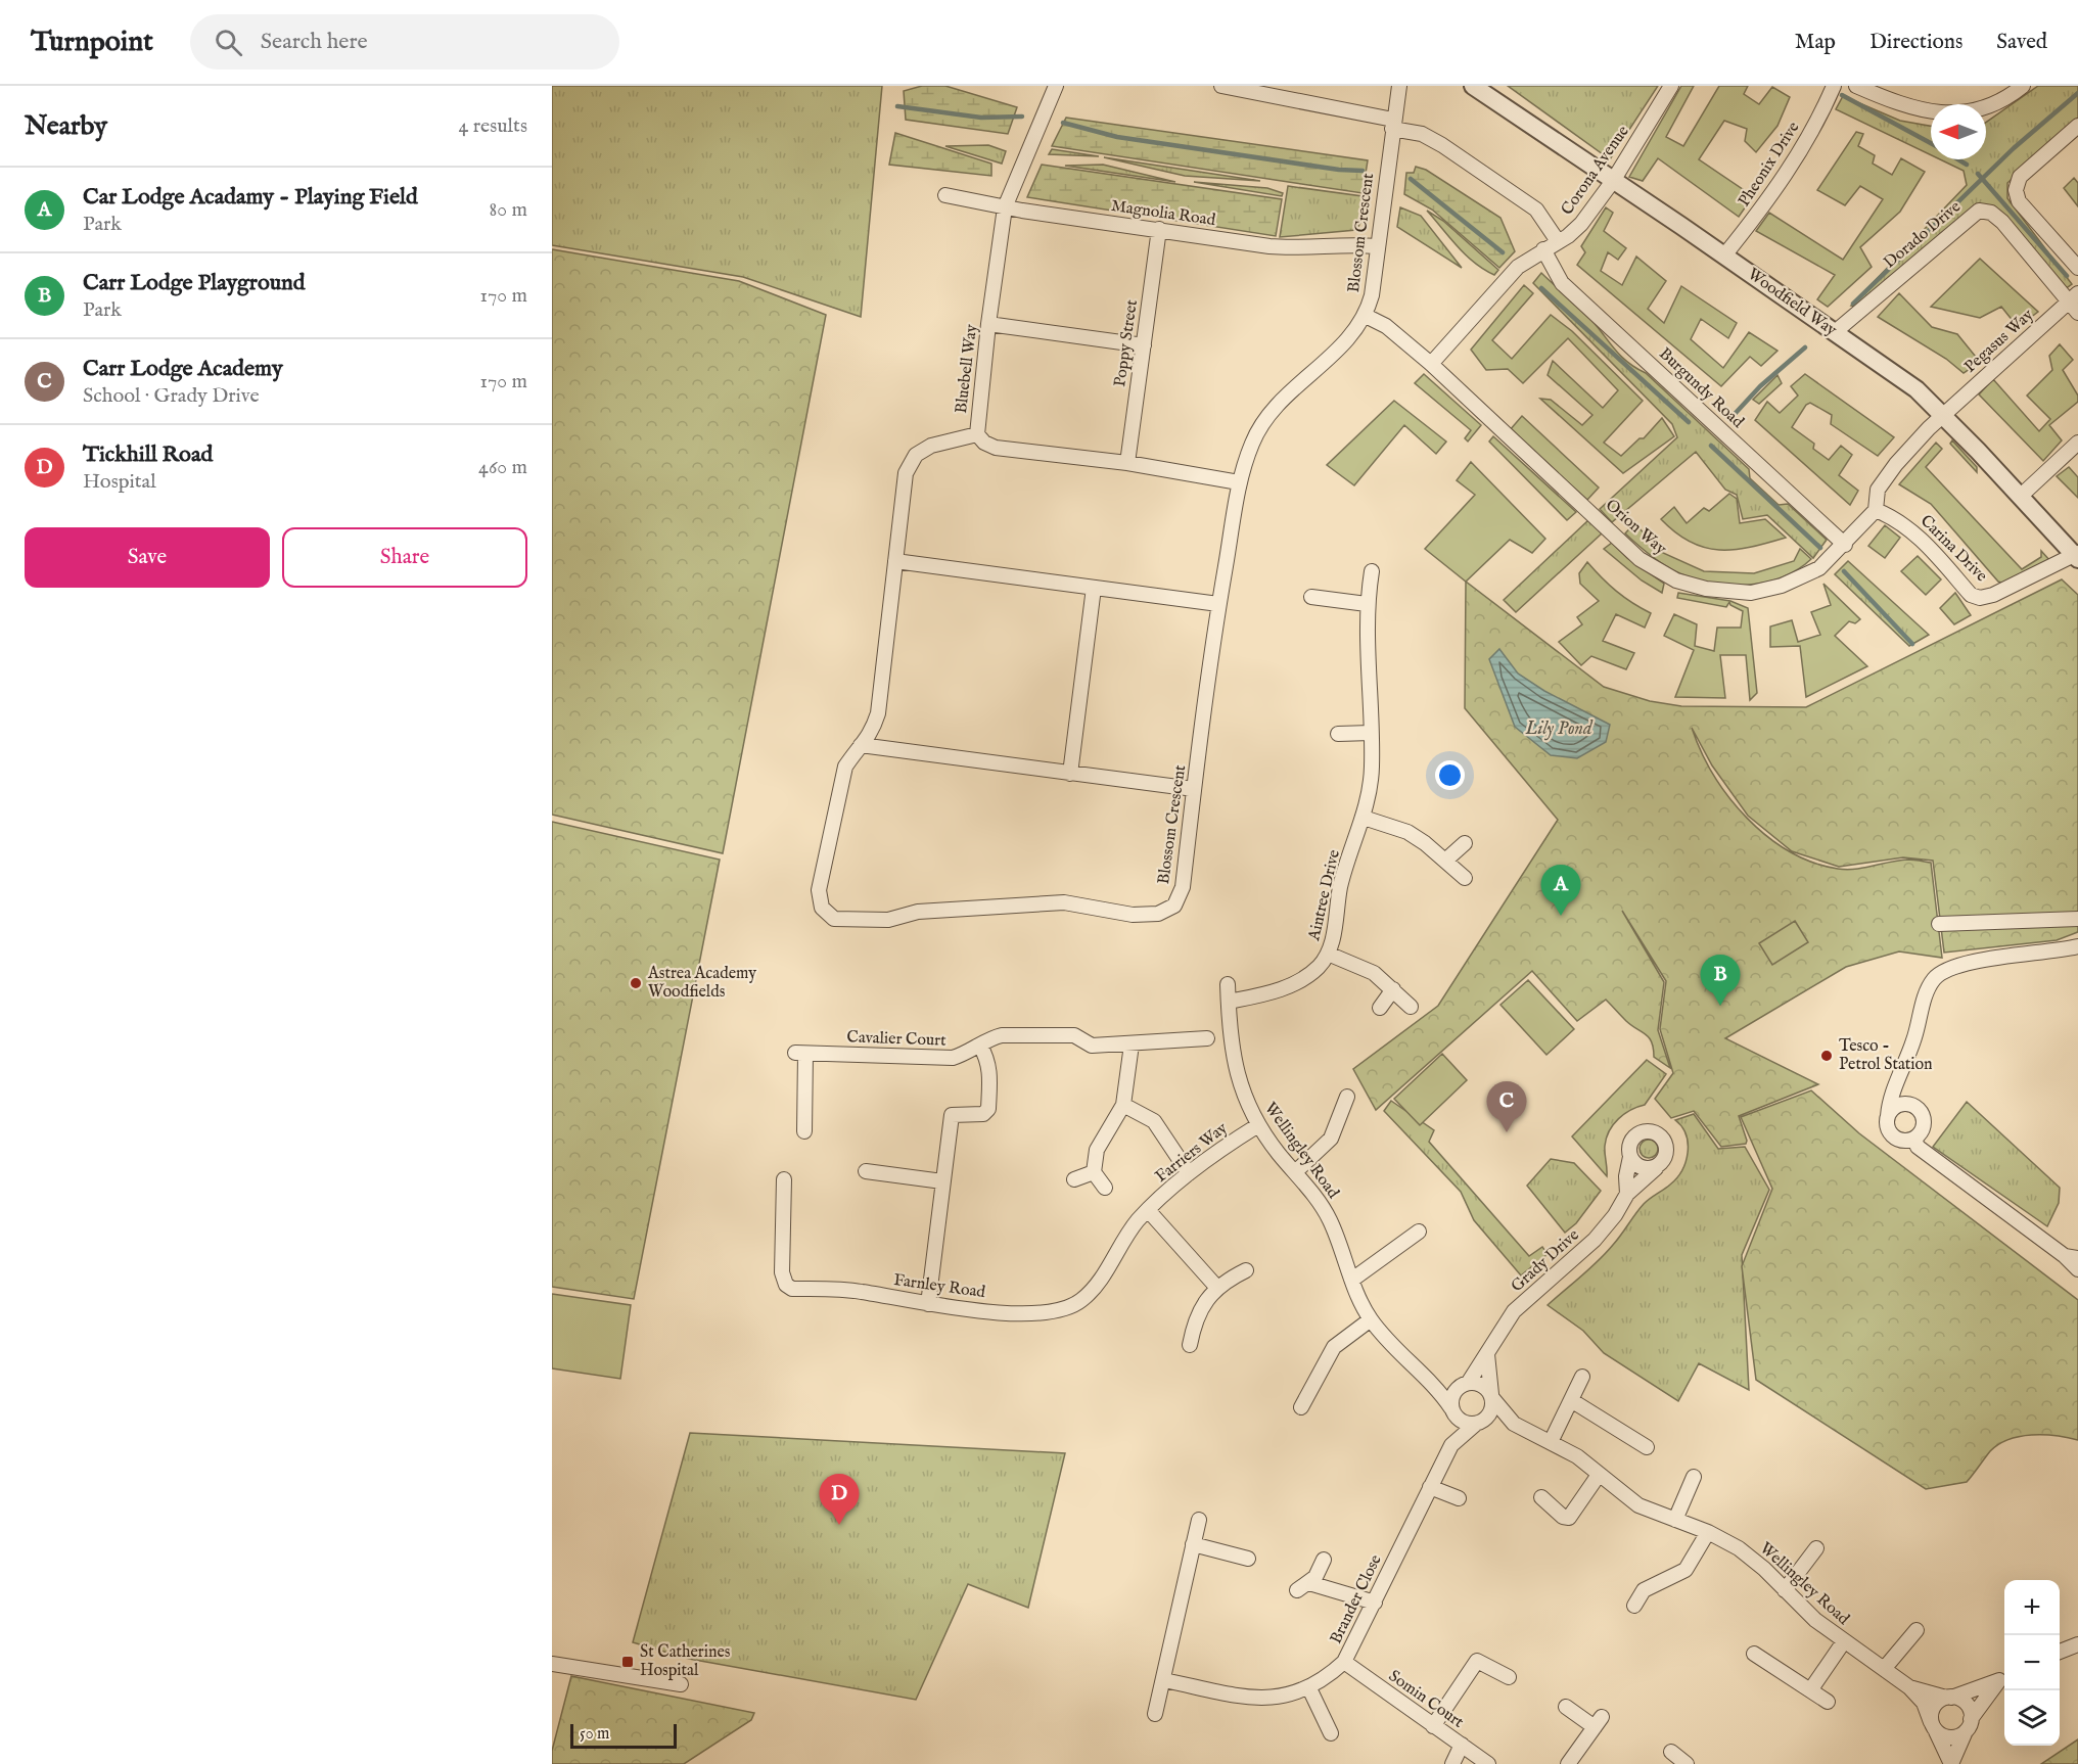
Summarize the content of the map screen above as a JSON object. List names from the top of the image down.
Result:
{
  "streets": {
    "street": [
      "Pheonix Drive",
      "Corona Avenue",
      "Magnolia Road",
      "Blossom Crescent",
      "Dorado Drive",
      "Woodfield Way",
      "Pegasus Way",
      "Poppy Street",
      "Bluebell Way",
      "Burgundy Road",
      "Orion Way",
      "Carina Drive",
      "Aintree Drive",
      "Cavalier Court",
      "Wellingley Road",
      "Farriers Way",
      "Grady Drive",
      "Farnley Road",
      "Brander Close",
      "Somin Court"
    ]
  },
  "crossings": [
    ["Pheonix Drive", "Woodfield Way"],
    ["Corona Avenue", "Woodfield Way"],
    ["Corona Avenue", "Burgundy Road"],
    ["Corona Avenue", "Orion Way"],
    ["Magnolia Road", "Blossom Crescent"],
    ["Magnolia Road", "Poppy Street"],
    ["Magnolia Road", "Bluebell Way"],
    ["Blossom Crescent", "Bluebell Way"],
    ["Blossom Crescent", "Orion Way"],
    ["Dorado Drive", "Woodfield Way"],
    ["Dorado Drive", "Pegasus Way"],
    ["Woodfield Way", "Pegasus Way"],
    ["Woodfield Way", "Orion Way"],
    ["Woodfield Way", "Carina Drive"],
    ["Pegasus Way", "Orion Way"],
    ["Poppy Street", "Bluebell Way"],
    ["Burgundy Road", "Orion Way"],
    ["Orion Way", "Carina Drive"],
    ["Aintree Drive", "Wellingley Road"],
    ["Wellingley Road", "Farriers Way"],
    ["Wellingley Road", "Grady Drive"],
    ["Wellingley Road", "Brander Close"],
    ["Farriers Way", "Farnley Road"],
    ["Grady Drive", "Brander Close"],
    ["Brander Close", "Somin Court"]
  ],
  "water": ["Lily Pond"],
  "places": {
    "other": ["Astrea Academy Woodfields", "Tesco - Petrol Station"],
    "transit": ["St Catherines Hospital"]
  },
  "scale_bar": "50 m",
  "north": "left",
  "page": {
    "header": "Turnpoint",
    "search": "Search here",
    "nav": ["Map", "Directions", "Saved"],
    "heading": ["Nearby", "4 results"],
    "list": [
      {
        "mark": "A",
        "name": "Car Lodge Acadamy - Playing Field",
        "note": "Park",
        "value": "80 m"
      },
      {
        "mark": "B",
        "name": "Carr Lodge Playground",
        "note": "Park",
        "value": "170 m"
      },
      {
        "mark": "C",
        "name": "Carr Lodge Academy",
        "note": "School · Grady Drive",
        "value": "170 m"
      },
      {
        "mark": "D",
        "name": "Tickhill Road",
        "note": "Hospital",
        "value": "460 m"
      }
    ],
    "buttons": ["Save", "Share"],
    "pins": [
      "A",
      "B",
      "C",
      "D"
    ],
    "map_buttons": ["+", "−"],
    "scale": "50 m"
  }
}
